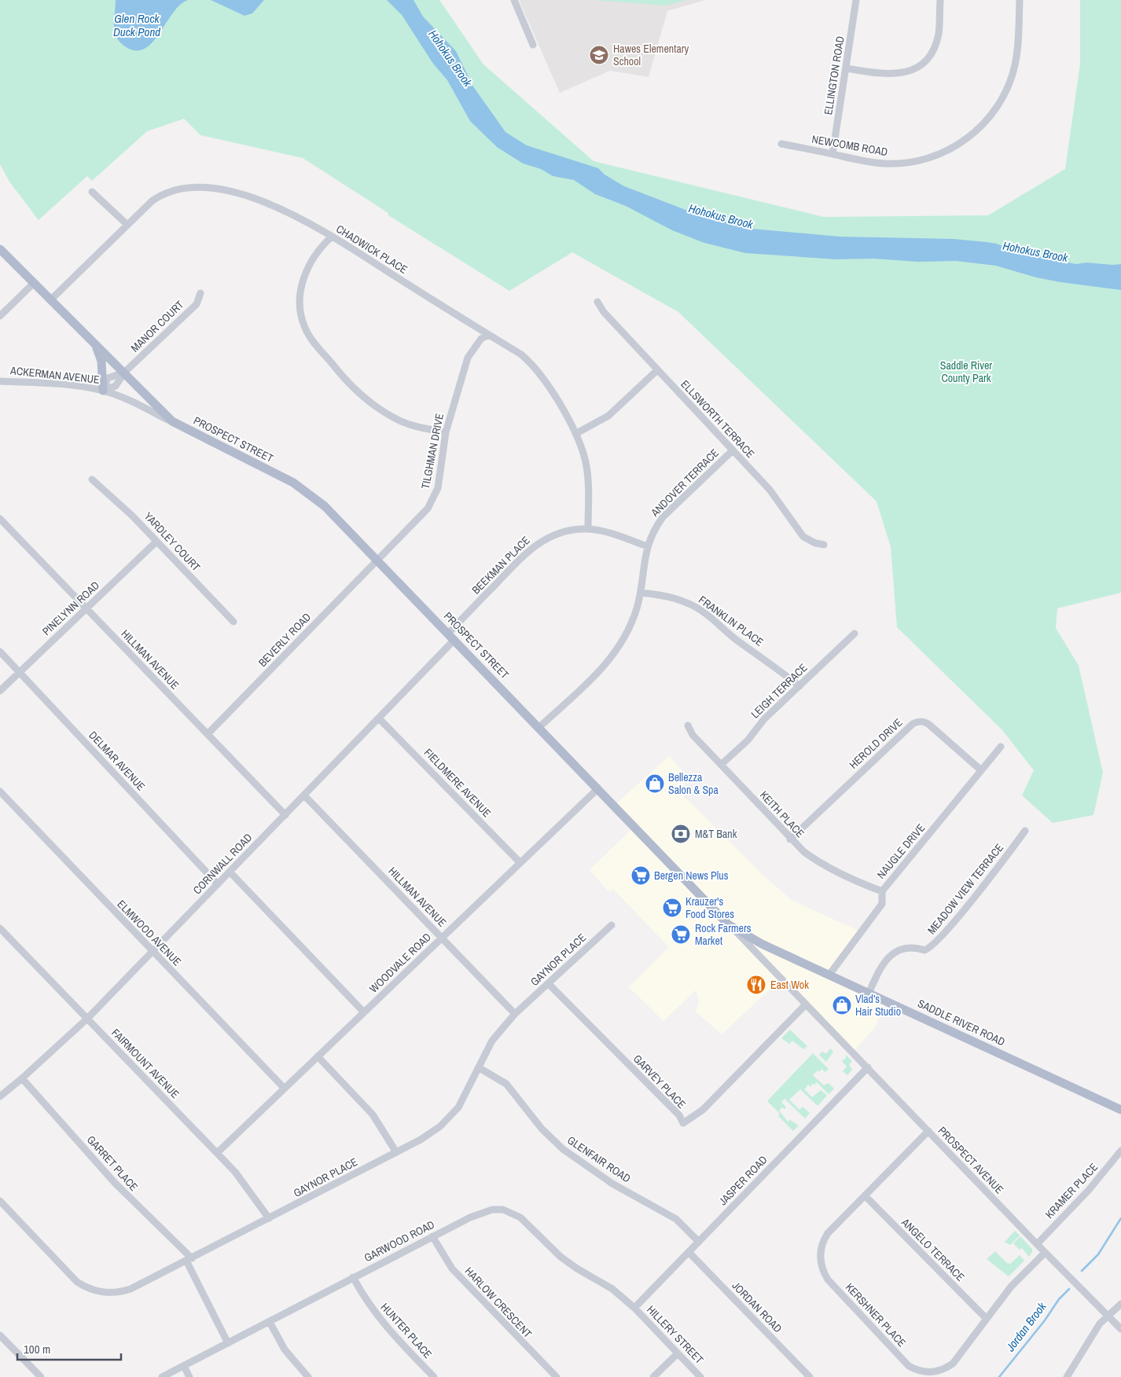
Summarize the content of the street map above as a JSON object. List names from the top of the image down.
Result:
{
  "streets": {
    "main road": ["PROSPECT STREET", "SADDLE RIVER ROAD"],
    "street": [
      "ELLINGTON ROAD",
      "NEWCOMB ROAD",
      "CHADWICK PLACE",
      "MANOR COURT",
      "ACKERMAN AVENUE",
      "ELLSWORTH TERRACE",
      "TILGHMAN DRIVE",
      "ANDOVER TERRACE",
      "YARDLEY COURT",
      "BEEKMAN PLACE",
      "PINELYNN ROAD",
      "FRANKLIN PLACE",
      "BEVERLY ROAD",
      "HILLMAN AVENUE",
      "LEIGH TERRACE",
      "HEROLD DRIVE",
      "DELMAR AVENUE",
      "FIELDMERE AVENUE",
      "KEITH PLACE",
      "NAUGLE DRIVE",
      "CORNWALL ROAD",
      "MEADOW VIEW TERRACE",
      "ELMWOOD AVENUE",
      "GAYNOR PLACE",
      "WOODVALE ROAD",
      "FAIRMOUNT AVENUE",
      "GARVEY PLACE",
      "GLENFAIR ROAD",
      "PROSPECT AVENUE",
      "GARRET PLACE",
      "JASPER ROAD",
      "KRAMER PLACE",
      "GARWOOD ROAD",
      "ANGELO TERRACE",
      "HARLOW CRESCENT",
      "JORDAN ROAD",
      "KERSHNER PLACE",
      "HUNTER PLACE",
      "HILLERY STREET"
    ]
  },
  "crossings": [
    ["ELLINGTON ROAD", "NEWCOMB ROAD"],
    ["CHADWICK PLACE", "PROSPECT STREET"],
    ["CHADWICK PLACE", "TILGHMAN DRIVE"],
    ["CHADWICK PLACE", "BEEKMAN PLACE"],
    ["MANOR COURT", "ACKERMAN AVENUE"],
    ["MANOR COURT", "PROSPECT STREET"],
    ["ACKERMAN AVENUE", "PROSPECT STREET"],
    ["ELLSWORTH TERRACE", "ANDOVER TERRACE"],
    ["PROSPECT STREET", "TILGHMAN DRIVE"],
    ["PROSPECT STREET", "ANDOVER TERRACE"],
    ["PROSPECT STREET", "BEEKMAN PLACE"],
    ["PROSPECT STREET", "BEVERLY ROAD"],
    ["PROSPECT STREET", "CORNWALL ROAD"],
    ["PROSPECT STREET", "WOODVALE ROAD"],
    ["PROSPECT STREET", "SADDLE RIVER ROAD"],
    ["PROSPECT STREET", "GARVEY PLACE"],
    ["PROSPECT STREET", "PROSPECT AVENUE"],
    ["TILGHMAN DRIVE", "BEVERLY ROAD"],
    ["ANDOVER TERRACE", "BEEKMAN PLACE"],
    ["ANDOVER TERRACE", "FRANKLIN PLACE"],
    ["YARDLEY COURT", "PINELYNN ROAD"],
    ["BEEKMAN PLACE", "CORNWALL ROAD"],
    ["PINELYNN ROAD", "HILLMAN AVENUE"],
    ["PINELYNN ROAD", "DELMAR AVENUE"],
    ["FRANKLIN PLACE", "LEIGH TERRACE"],
    ["BEVERLY ROAD", "HILLMAN AVENUE"],
    ["HILLMAN AVENUE", "CORNWALL ROAD"],
    ["HILLMAN AVENUE", "GAYNOR PLACE"],
    ["HILLMAN AVENUE", "WOODVALE ROAD"],
    ["LEIGH TERRACE", "KEITH PLACE"],
    ["HEROLD DRIVE", "KEITH PLACE"],
    ["HEROLD DRIVE", "NAUGLE DRIVE"],
    ["DELMAR AVENUE", "CORNWALL ROAD"],
    ["FIELDMERE AVENUE", "CORNWALL ROAD"],
    ["FIELDMERE AVENUE", "WOODVALE ROAD"],
    ["KEITH PLACE", "NAUGLE DRIVE"],
    ["NAUGLE DRIVE", "SADDLE RIVER ROAD"],
    ["CORNWALL ROAD", "ELMWOOD AVENUE"],
    ["CORNWALL ROAD", "FAIRMOUNT AVENUE"],
    ["CORNWALL ROAD", "GARRET PLACE"],
    ["MEADOW VIEW TERRACE", "SADDLE RIVER ROAD"],
    ["ELMWOOD AVENUE", "WOODVALE ROAD"],
    ["GAYNOR PLACE", "FAIRMOUNT AVENUE"],
    ["GAYNOR PLACE", "GARVEY PLACE"],
    ["GAYNOR PLACE", "GLENFAIR ROAD"],
    ["GAYNOR PLACE", "GARRET PLACE"],
    ["WOODVALE ROAD", "FAIRMOUNT AVENUE"],
    ["GARVEY PLACE", "PROSPECT AVENUE"],
    ["GLENFAIR ROAD", "JASPER ROAD"],
    ["PROSPECT AVENUE", "JASPER ROAD"],
    ["PROSPECT AVENUE", "KRAMER PLACE"],
    ["PROSPECT AVENUE", "KERSHNER PLACE"],
    ["GARRET PLACE", "GARWOOD ROAD"],
    ["JASPER ROAD", "GARWOOD ROAD"],
    ["JASPER ROAD", "JORDAN ROAD"],
    ["JASPER ROAD", "HILLERY STREET"],
    ["GARWOOD ROAD", "HARLOW CRESCENT"],
    ["GARWOOD ROAD", "HUNTER PLACE"],
    ["GARWOOD ROAD", "HILLERY STREET"],
    ["ANGELO TERRACE", "KERSHNER PLACE"]
  ],
  "water": ["Glen Rock Duck Pond", "Hohokus Brook", "Jordan Brook"],
  "parks": ["Saddle River County Park"],
  "places": {
    "school or university": ["Hawes Elementary School"],
    "shop": ["Bellezza Salon & Spa", "Vlad’s Hair Studio"],
    "bank": ["M&T Bank"],
    "supermarket": ["Bergen News Plus", "Krauzer's Food Stores", "Rock Farmers Market"],
    "restaurant": ["East Wok"]
  },
  "scale_bar": "100 m"
}
